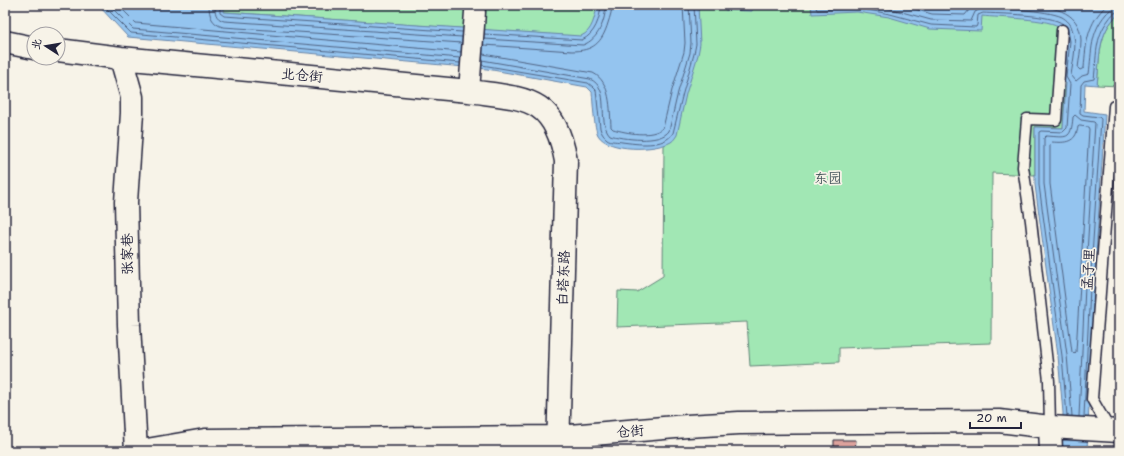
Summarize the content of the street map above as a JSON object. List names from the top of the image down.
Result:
{
  "streets": {
    "street": [
      "北仓街",
      "张家巷",
      "白塔东路",
      "仓街"
    ],
    "lane": ["孟子里"]
  },
  "crossings": [
    ["北仓街", "张家巷"],
    ["北仓街", "白塔东路"],
    ["孟子里", "仓街"],
    ["白塔东路", "仓街"]
  ],
  "parks": ["东园"],
  "scale_bar": "20 m",
  "north": "left"
}
